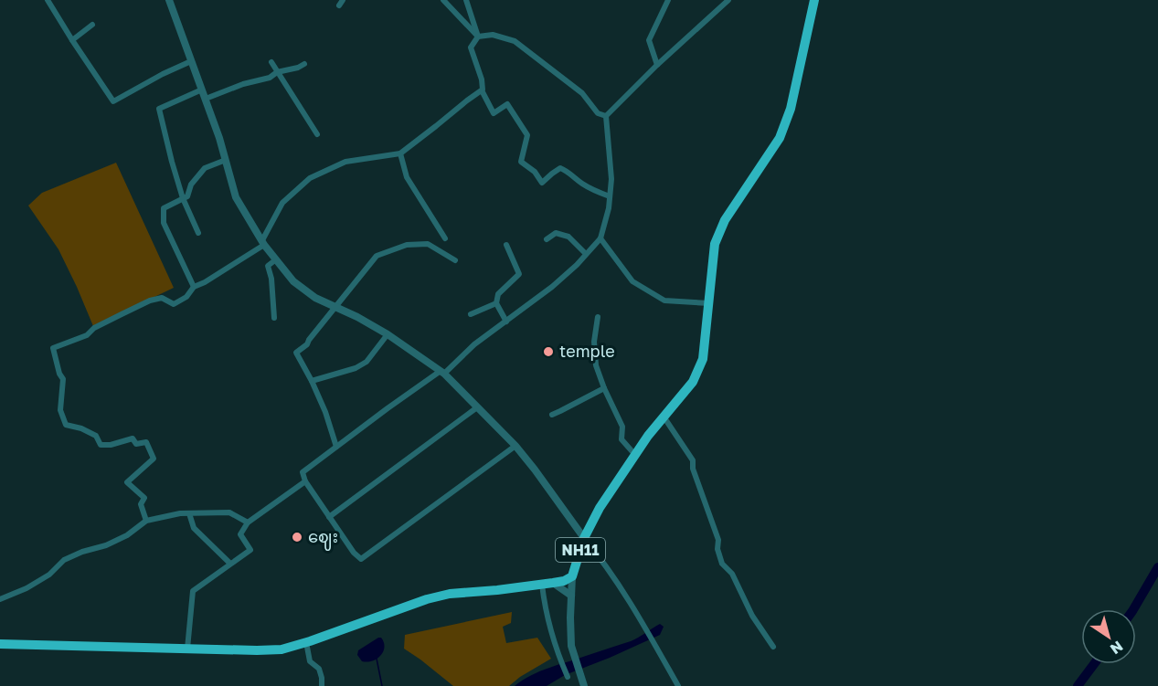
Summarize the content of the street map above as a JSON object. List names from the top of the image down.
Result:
{
  "streets": {
    "highway": ["NH11"]
  },
  "places": ["temple", "ဈေး"],
  "north": "bottom right"
}
